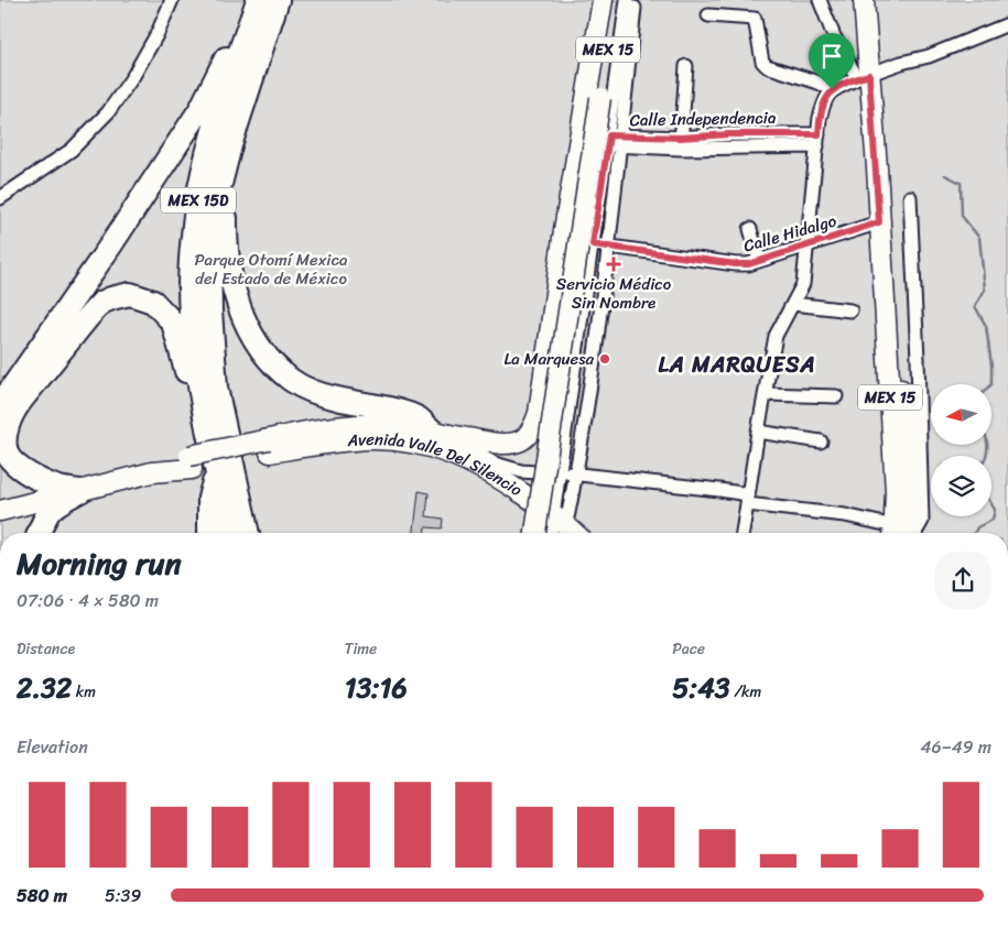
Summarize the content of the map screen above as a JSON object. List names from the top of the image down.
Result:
{
  "streets": {
    "highway": ["MEX 15D"],
    "main road": ["MEX 15", "Avenida Valle Del Silencio"],
    "street": ["Calle Independencia", "Calle Hidalgo"]
  },
  "crossings": [
    ["MEX 15", "Calle Hidalgo"]
  ],
  "districts": ["LA MARQUESA"],
  "parks": ["Parque Otomí Mexica del Estado de México"],
  "places": {
    "health": ["Servicio Médico Sin Nombre"],
    "other": ["La Marquesa"]
  },
  "north": "left",
  "page": {
    "heading": ["Morning run", "07:06 · 4 × 580 m"],
    "stats": [
      ["Distance", "2.32 km"],
      ["Time", "13:16"],
      ["Pace", "5:43 /km"]
    ],
    "chart": ["Elevation", "46–49 m"],
    "list": [
      {
        "name": "580 m",
        "note": "5:39"
      }
    ]
  }
}
